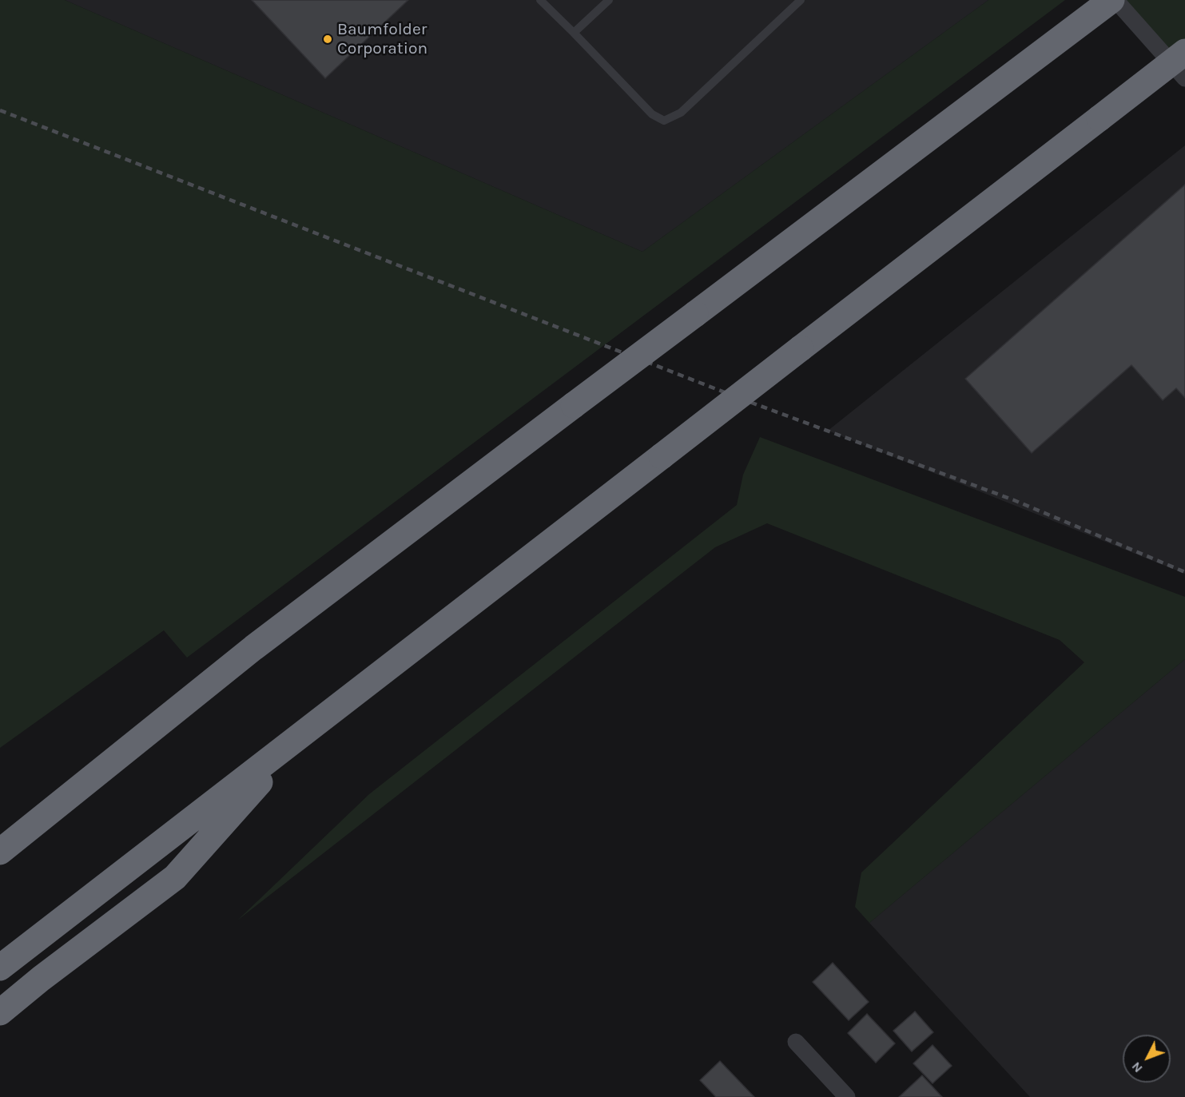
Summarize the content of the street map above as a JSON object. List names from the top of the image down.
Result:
{
  "places": ["Baumfolder Corporation"],
  "north": "bottom left"
}
